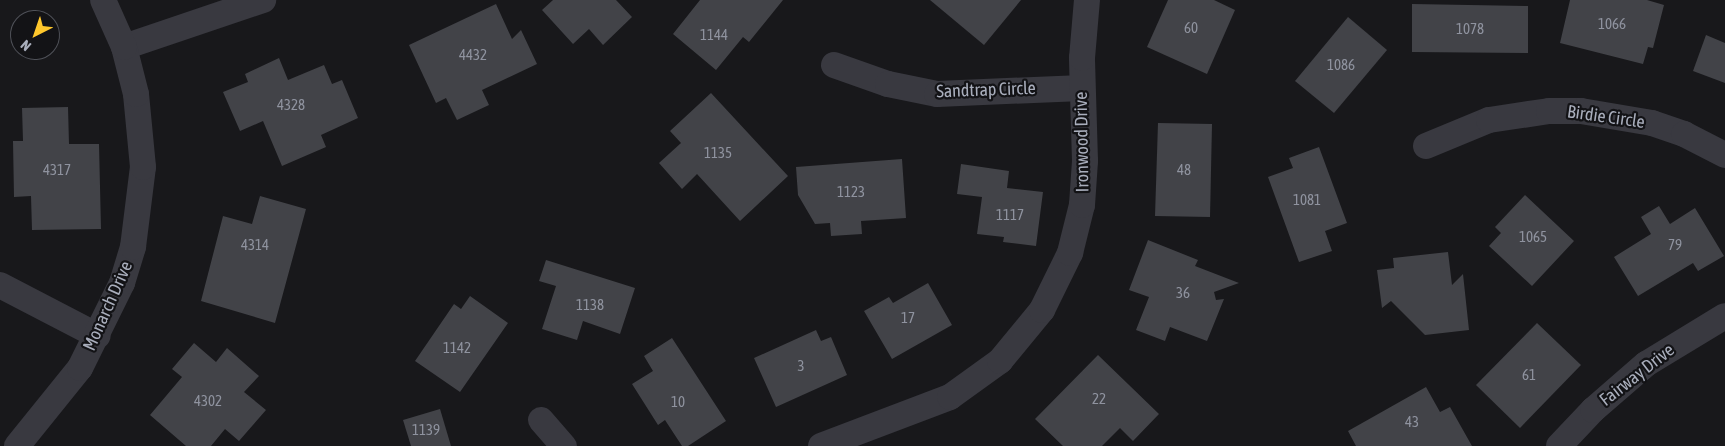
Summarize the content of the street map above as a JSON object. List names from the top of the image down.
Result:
{
  "streets": {
    "street": [
      "Sandtrap Circle",
      "Birdie Circle",
      "Ironwood Drive",
      "Monarch Drive",
      "Fairway Drive"
    ]
  },
  "crossings": [
    ["Sandtrap Circle", "Ironwood Drive"]
  ],
  "house_numbers": [
    "1066",
    "60",
    "1078",
    "1144",
    "4432",
    "1086",
    "4328",
    "1135",
    "4317",
    "48",
    "1123",
    "1081",
    "1117",
    "1065",
    "4314",
    "79",
    "36",
    "1138",
    "17",
    "1142",
    "3",
    "61",
    "22",
    "4302",
    "10",
    "43",
    "1139"
  ],
  "north": "bottom left"
}
